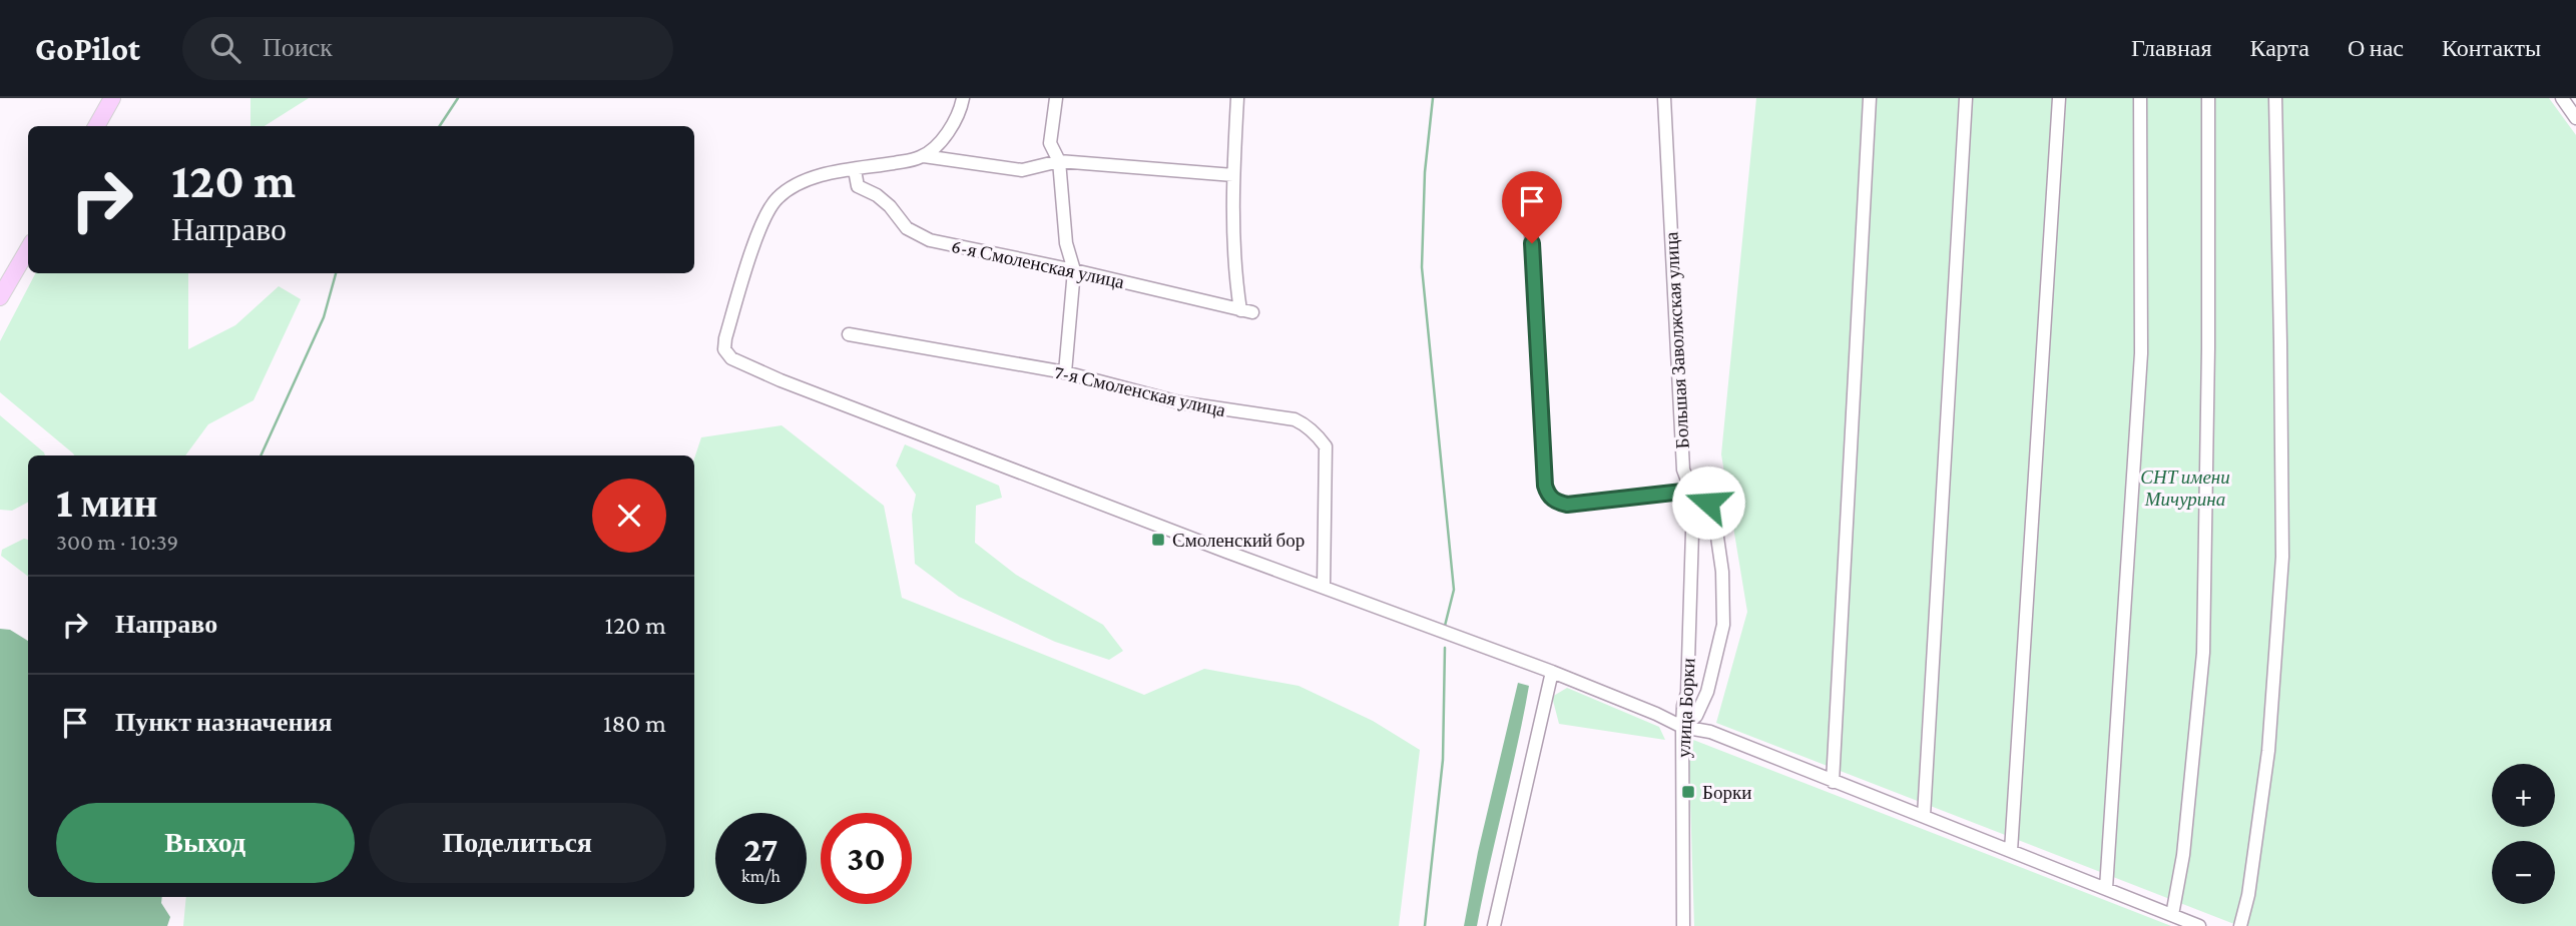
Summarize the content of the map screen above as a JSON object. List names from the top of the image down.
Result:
{
  "streets": {
    "street": [
      "6-я Смоленская улица",
      "Большая Заволжская улица",
      "7-я Смоленская улица",
      "улица Борки"
    ]
  },
  "crossings": [
    ["Большая Заволжская улица", "улица Борки"]
  ],
  "parks": ["СНТ имени Мичурина"],
  "places": {
    "transit": ["Смоленский бор", "Борки"]
  },
  "page": {
    "header": "GoPilot",
    "search": "Поиск",
    "nav": [
      "Главная",
      "Карта",
      "О нас",
      "Контакты"
    ],
    "turn": ["120 m", "Направо"],
    "heading": ["1 мин", "300 m · 10:39"],
    "list": [
      {
        "name": "Направо",
        "value": "120 m"
      },
      {
        "name": "Пункт назначения",
        "value": "180 m"
      }
    ],
    "map_buttons": ["+", "−"],
    "buttons": ["Выход", "Поделиться"],
    "speed": "27 km/h",
    "limit": "30"
  }
}
